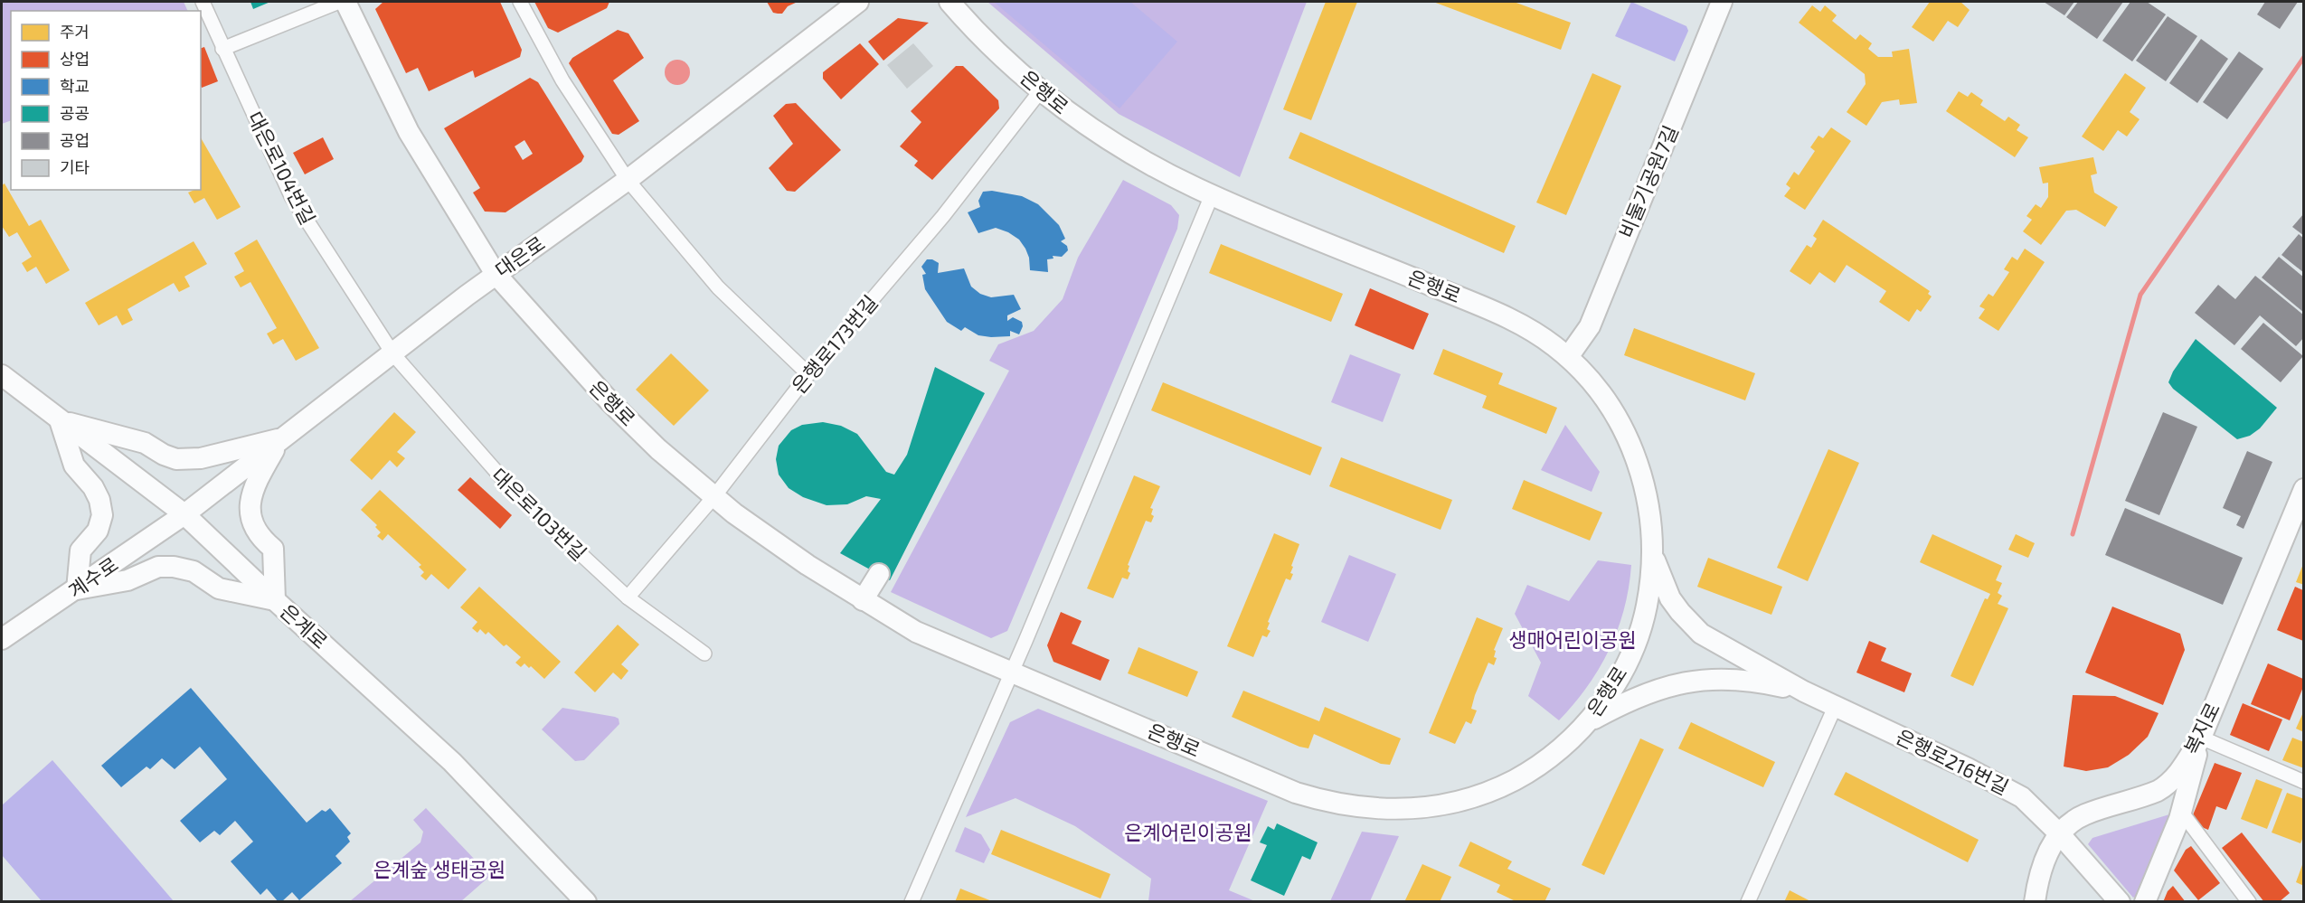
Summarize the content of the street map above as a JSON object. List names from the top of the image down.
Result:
{
  "streets": {
    "street": [
      "은행로",
      "대은로104번길",
      "비둘기공원7길",
      "대은로",
      "은행로173번길",
      "대은로103번길",
      "계수로",
      "은계로",
      "복지로",
      "은행로216번길"
    ]
  },
  "crossings": [
    ["은행로", "비둘기공원7길"],
    ["은행로", "대은로"],
    ["은행로", "은행로173번길"],
    ["대은로104번길", "대은로"],
    ["대은로104번길", "대은로103번길"],
    ["대은로", "대은로103번길"],
    ["대은로", "계수로"],
    ["대은로", "은계로"],
    ["은행로173번길", "대은로103번길"],
    ["계수로", "은계로"],
    ["복지로", "은행로216번길"]
  ],
  "parks": ["생매어린이공원", "은계어린이공원", "은계숲 생태공원"],
  "legend": [
    "주거",
    "상업",
    "학교",
    "공공",
    "공업",
    "기타"
  ]
}
